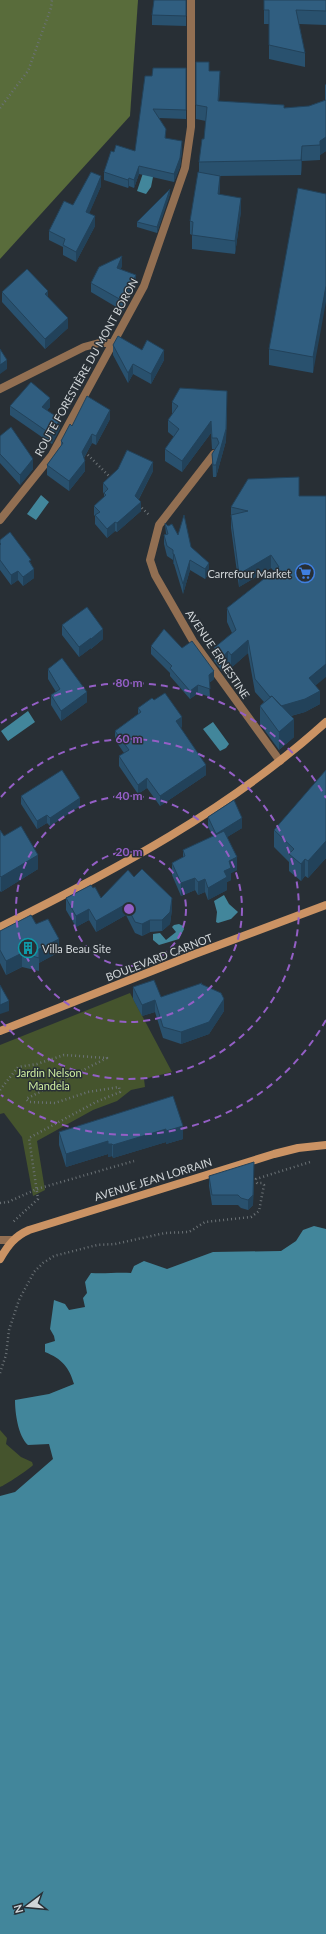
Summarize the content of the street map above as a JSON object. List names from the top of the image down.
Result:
{
  "streets": {
    "street": [
      "ROUTE FORESTIÈRE DU MONT BORON",
      "AVENUE ERNESTINE",
      "BOULEVARD CARNOT",
      "AVENUE JEAN LORRAIN"
    ]
  },
  "parks": ["Jardin Nelson Mandela"],
  "places": {
    "supermarket": ["Carrefour Market"],
    "building": ["Villa Beau Site"]
  },
  "north": "left",
  "rings": [
    "80 m",
    "60 m",
    "40 m",
    "20 m"
  ]
}
